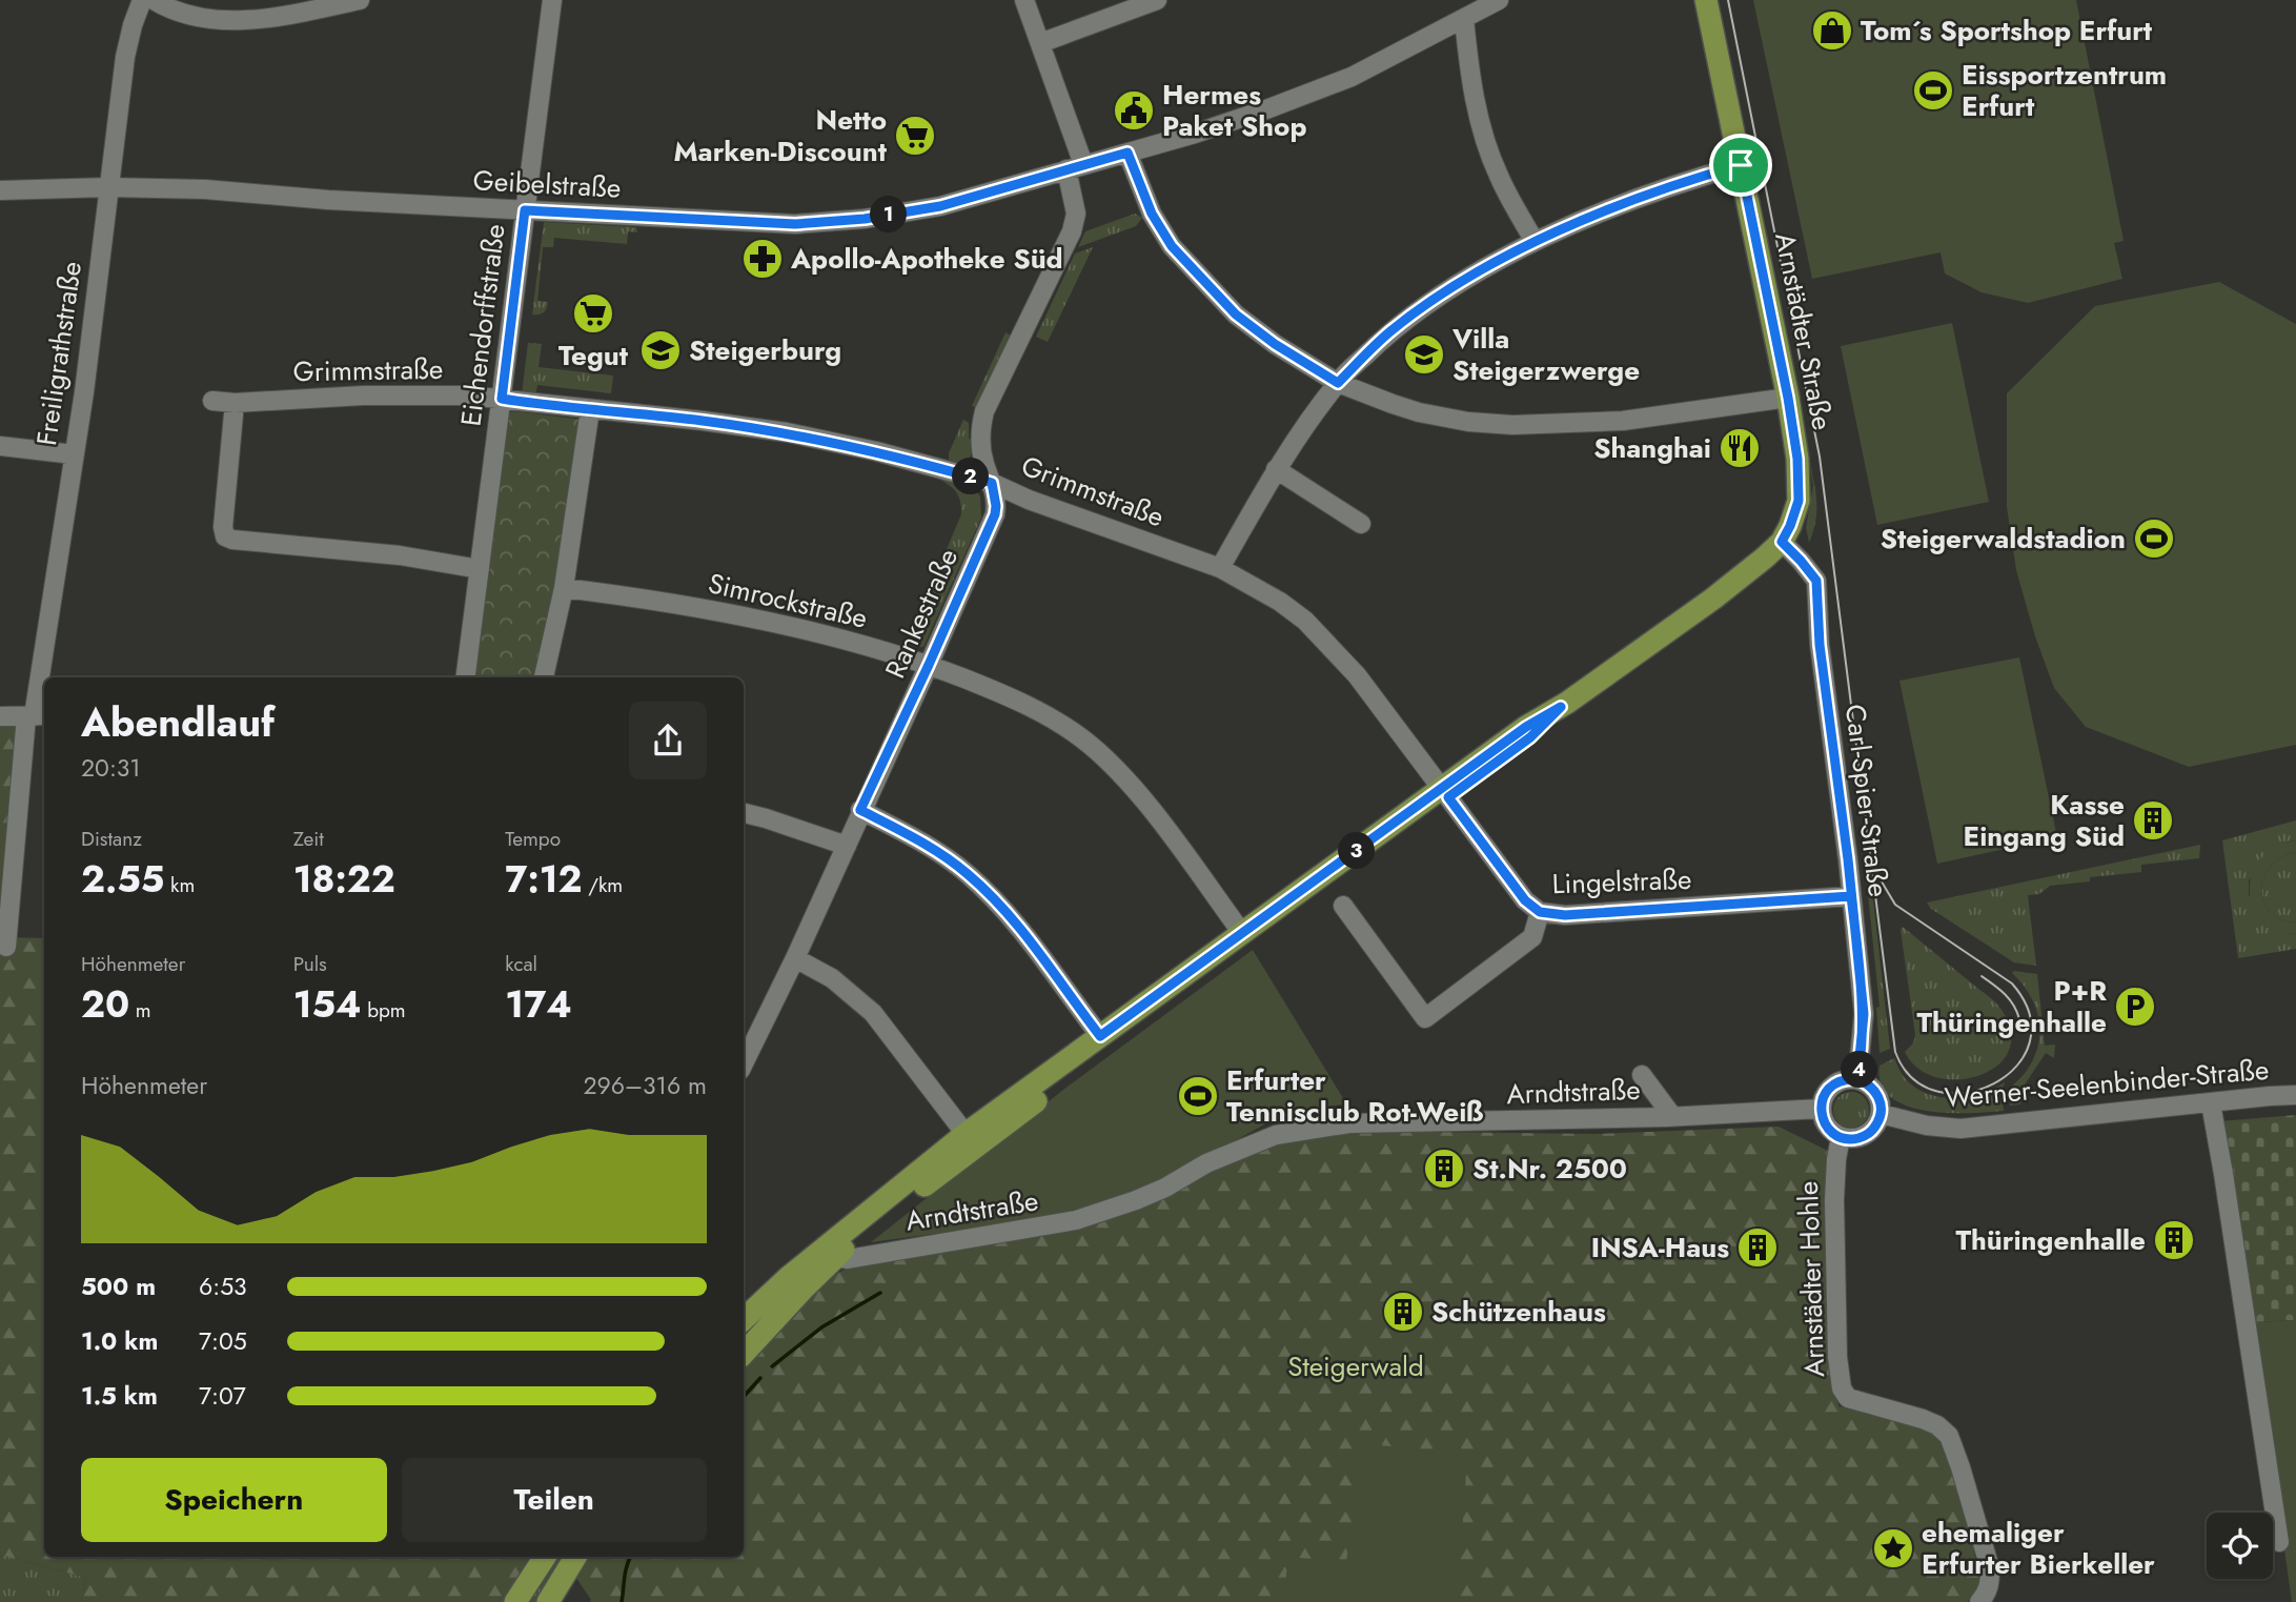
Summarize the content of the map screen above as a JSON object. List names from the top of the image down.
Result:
{
  "streets": {
    "main road": ["Arnstädter Straße"],
    "street": [
      "Geibelstraße",
      "Eichendorffstraße",
      "Freiligrathstraße",
      "Grimmstraße",
      "Simrockstraße",
      "Rankestraße",
      "Carl-Spier-Straße",
      "Lingelstraße",
      "Werner-Seelenbinder-Straße",
      "Arndtstraße",
      "Arnstädter Hohle"
    ]
  },
  "crossings": [
    ["Geibelstraße", "Eichendorffstraße"],
    ["Geibelstraße", "Freiligrathstraße"],
    ["Geibelstraße", "Rankestraße"],
    ["Eichendorffstraße", "Grimmstraße"],
    ["Arnstädter Straße", "Carl-Spier-Straße"],
    ["Grimmstraße", "Rankestraße"],
    ["Grimmstraße", "Lingelstraße"],
    ["Simrockstraße", "Rankestraße"],
    ["Carl-Spier-Straße", "Lingelstraße"],
    ["Carl-Spier-Straße", "Werner-Seelenbinder-Straße"],
    ["Carl-Spier-Straße", "Arndtstraße"],
    ["Carl-Spier-Straße", "Arnstädter Hohle"],
    ["Werner-Seelenbinder-Straße", "Arndtstraße"],
    ["Werner-Seelenbinder-Straße", "Arnstädter Hohle"],
    ["Arndtstraße", "Arnstädter Hohle"]
  ],
  "parks": ["Steigerwald"],
  "places": {
    "shop": ["Tom´s Sportshop Erfurt"],
    "sports": ["Eissportzentrum Erfurt", "Steigerwaldstadion", "Erfurter Tennisclub Rot-Weiß"],
    "public building": ["Hermes Paket Shop"],
    "supermarket": ["Netto Marken-Discount", "Tegut"],
    "pharmacy": ["Apollo-Apotheke Süd"],
    "school or university": ["Steigerburg", "Villa Steigerzwerge"],
    "restaurant": ["Shanghai"],
    "building": [
      "Kasse Eingang Süd",
      "St.Nr. 2500",
      "Thüringenhalle",
      "INSA-Haus",
      "Schützenhaus"
    ],
    "parking": ["P+R Thüringenhalle"],
    "place": ["ehemaliger Erfurter Bierkeller"]
  },
  "page": {
    "pins": [
      "1",
      "2",
      "3",
      "4"
    ],
    "heading": ["Abendlauf", "20:31"],
    "stats": [
      ["Distanz", "2.55 km"],
      ["Zeit", "18:22"],
      ["Tempo", "7:12 /km"],
      ["Höhenmeter", "20 m"],
      ["Puls", "154 bpm"],
      ["kcal", "174"]
    ],
    "chart": ["Höhenmeter", "296–316 m"],
    "list": [
      {
        "name": "500 m",
        "note": "6:53"
      },
      {
        "name": "1.0 km",
        "note": "7:05"
      },
      {
        "name": "1.5 km",
        "note": "7:07"
      }
    ],
    "buttons": ["Speichern", "Teilen"]
  }
}
